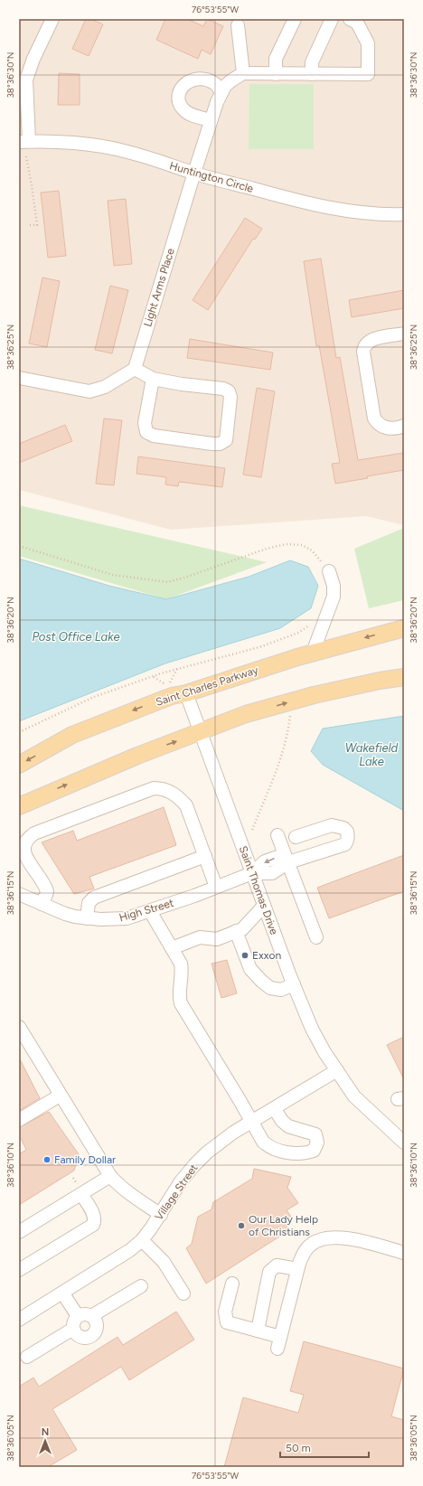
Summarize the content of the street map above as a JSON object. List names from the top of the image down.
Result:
{
  "streets": {
    "main road": ["Saint Charles Parkway"],
    "street": [
      "Huntington Circle",
      "Light Arms Place",
      "Saint Thomas Drive",
      "High Street",
      "Village Street"
    ]
  },
  "crossings": [
    ["Huntington Circle", "Light Arms Place"],
    ["Saint Charles Parkway", "Saint Thomas Drive"],
    ["Saint Thomas Drive", "High Street"],
    ["Saint Thomas Drive", "Village Street"]
  ],
  "water": ["Post Office Lake", "Wakefield Lake"],
  "places": ["Exxon", "Family Dollar", "Our Lady Help of Christians"],
  "scale_bar": "50 m",
  "north": "top",
  "coordinates": [
    "76°53'55\"W",
    "38°36'30\"N",
    "38°36'25\"N",
    "38°36'20\"N",
    "38°36'15\"N",
    "38°36'10\"N",
    "38°36'05\"N"
  ]
}
